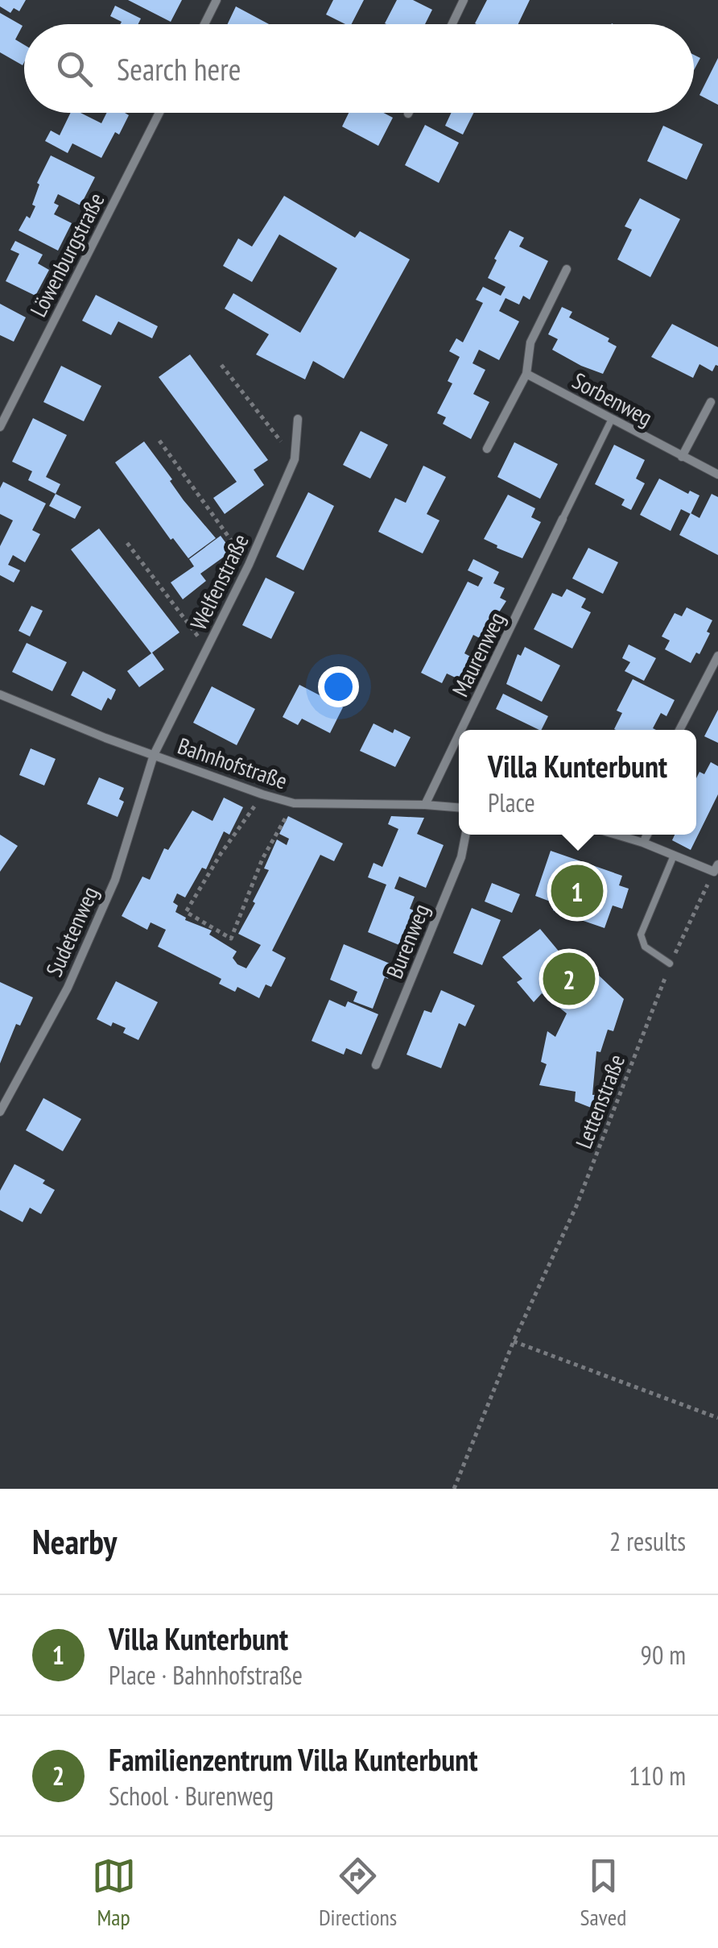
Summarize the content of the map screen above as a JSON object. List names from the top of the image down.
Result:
{
  "streets": {
    "street": [
      "Löwenburgstraße",
      "Sorbenweg",
      "Welfenstraße",
      "Maurenweg",
      "Bahnhofstraße",
      "Sudetenweg",
      "Burenweg"
    ],
    "path": ["Lettenstraße"]
  },
  "crossings": [
    ["Welfenstraße", "Bahnhofstraße"],
    ["Welfenstraße", "Sudetenweg"],
    ["Maurenweg", "Bahnhofstraße"],
    ["Bahnhofstraße", "Sudetenweg"]
  ],
  "page": {
    "search": "Search here",
    "popup": ["Villa Kunterbunt", "Place"],
    "pins": ["1", "2"],
    "heading": ["Nearby", "2 results"],
    "list": [
      {
        "mark": "1",
        "name": "Villa Kunterbunt",
        "note": "Place · Bahnhofstraße",
        "value": "90 m"
      },
      {
        "mark": "2",
        "name": "Familienzentrum Villa Kunterbunt",
        "note": "School · Burenweg",
        "value": "110 m"
      }
    ],
    "nav": ["Map", "Directions", "Saved"]
  }
}
